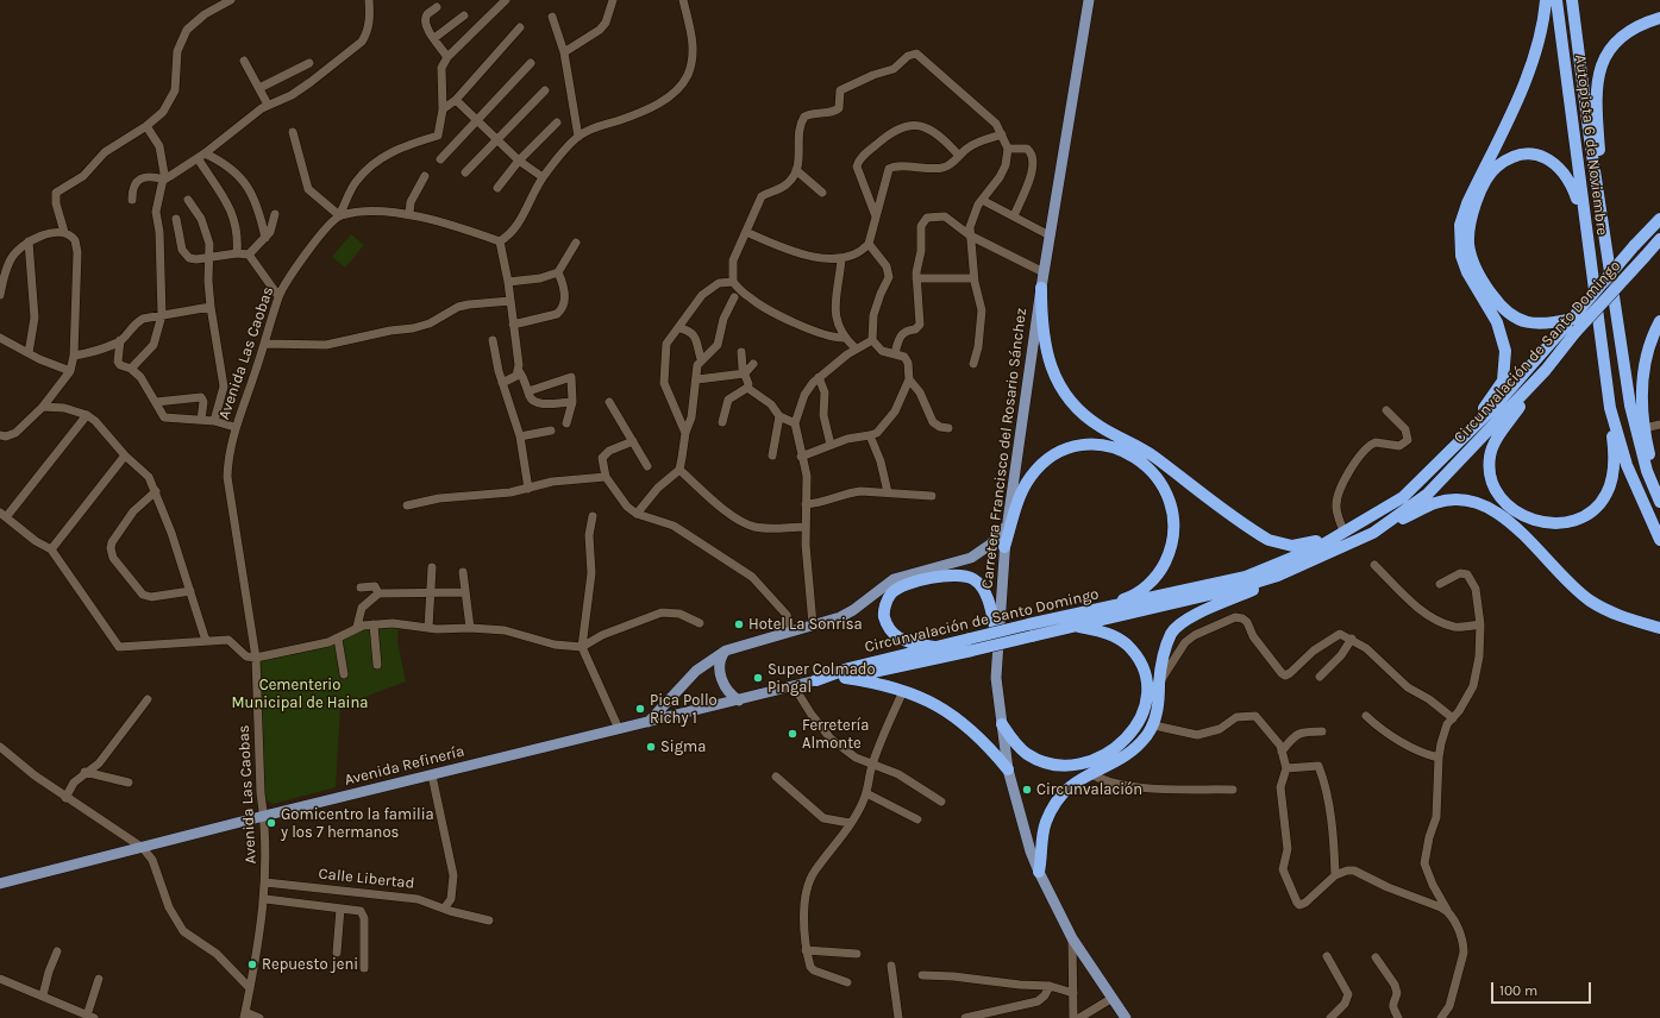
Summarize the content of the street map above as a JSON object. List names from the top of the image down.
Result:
{
  "streets": {
    "highway": ["Autopista 6 de Noviembre", "Circunvalación de Santo Domingo"],
    "main road": ["Carretera Francisco del Rosario Sánchez", "Avenida Refinería"],
    "street": ["Avenida Las Caobas", "Calle Libertad"]
  },
  "crossings": [
    ["Circunvalación de Santo Domingo", "Avenida Refinería"],
    ["Avenida Las Caobas", "Avenida Refinería"],
    ["Avenida Las Caobas", "Calle Libertad"]
  ],
  "parks": ["Cementerio Municipal de Haina"],
  "places": [
    "Hotel La Sonrisa",
    "Super Colmado Pingal",
    "Pica Pollo Richy 1",
    "Ferretería Almonte",
    "Sigma",
    "Circunvalación",
    "Gomicentro la familia y los 7 hermanos",
    "Repuesto jeni"
  ],
  "scale_bar": "100 m"
}
